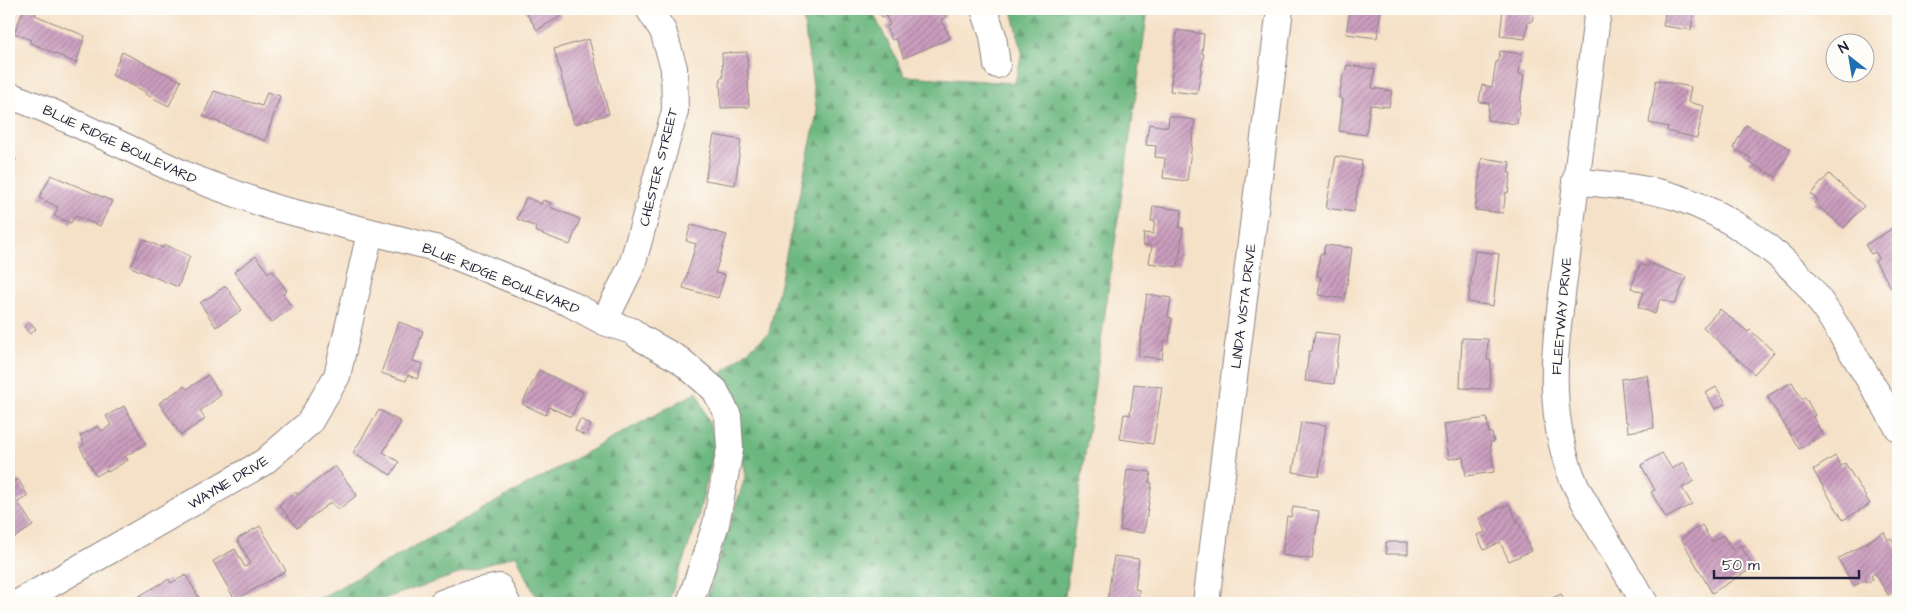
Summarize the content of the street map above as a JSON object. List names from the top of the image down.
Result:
{
  "streets": {
    "street": [
      "BLUE RIDGE BOULEVARD",
      "CHESTER STREET",
      "LINDA VISTA DRIVE",
      "FLEETWAY DRIVE",
      "WAYNE DRIVE"
    ]
  },
  "crossings": [
    ["BLUE RIDGE BOULEVARD", "CHESTER STREET"],
    ["BLUE RIDGE BOULEVARD", "WAYNE DRIVE"]
  ],
  "scale_bar": "50 m",
  "north": "top left"
}
